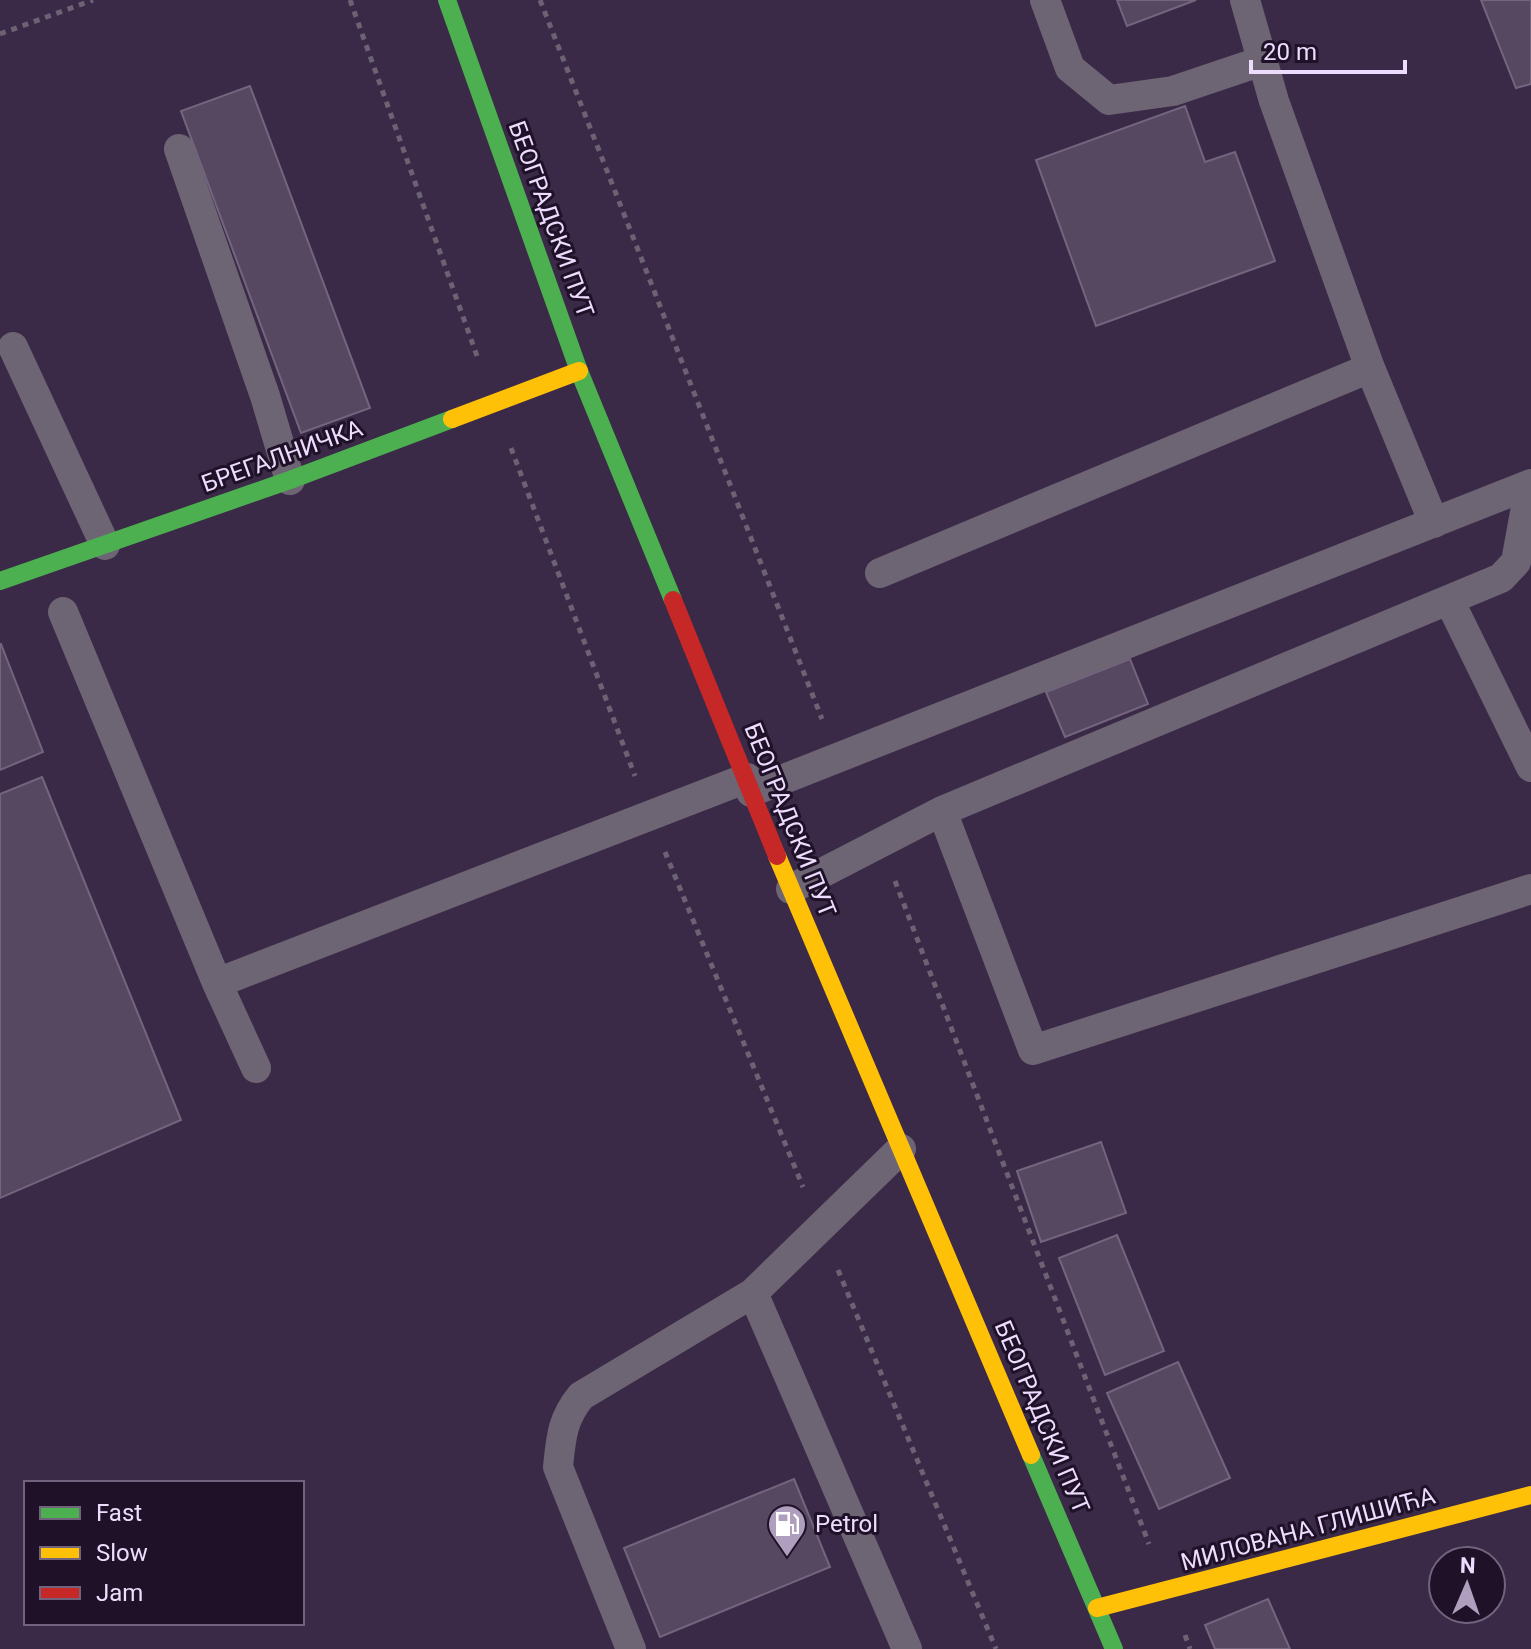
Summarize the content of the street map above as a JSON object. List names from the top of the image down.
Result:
{
  "streets": {
    "main road": ["БЕОГРАДСКИ ПУТ", "БРЕГАЛНИЧКА", "МИЛОВАНА ГЛИШИЋА"]
  },
  "crossings": [
    ["БЕОГРАДСКИ ПУТ", "БРЕГАЛНИЧКА"],
    ["БЕОГРАДСКИ ПУТ", "МИЛОВАНА ГЛИШИЋА"]
  ],
  "places": {
    "fuel station": ["Petrol"]
  },
  "legend": ["Fast", "Slow", "Jam"],
  "scale_bar": "20 m",
  "north": "top"
}
